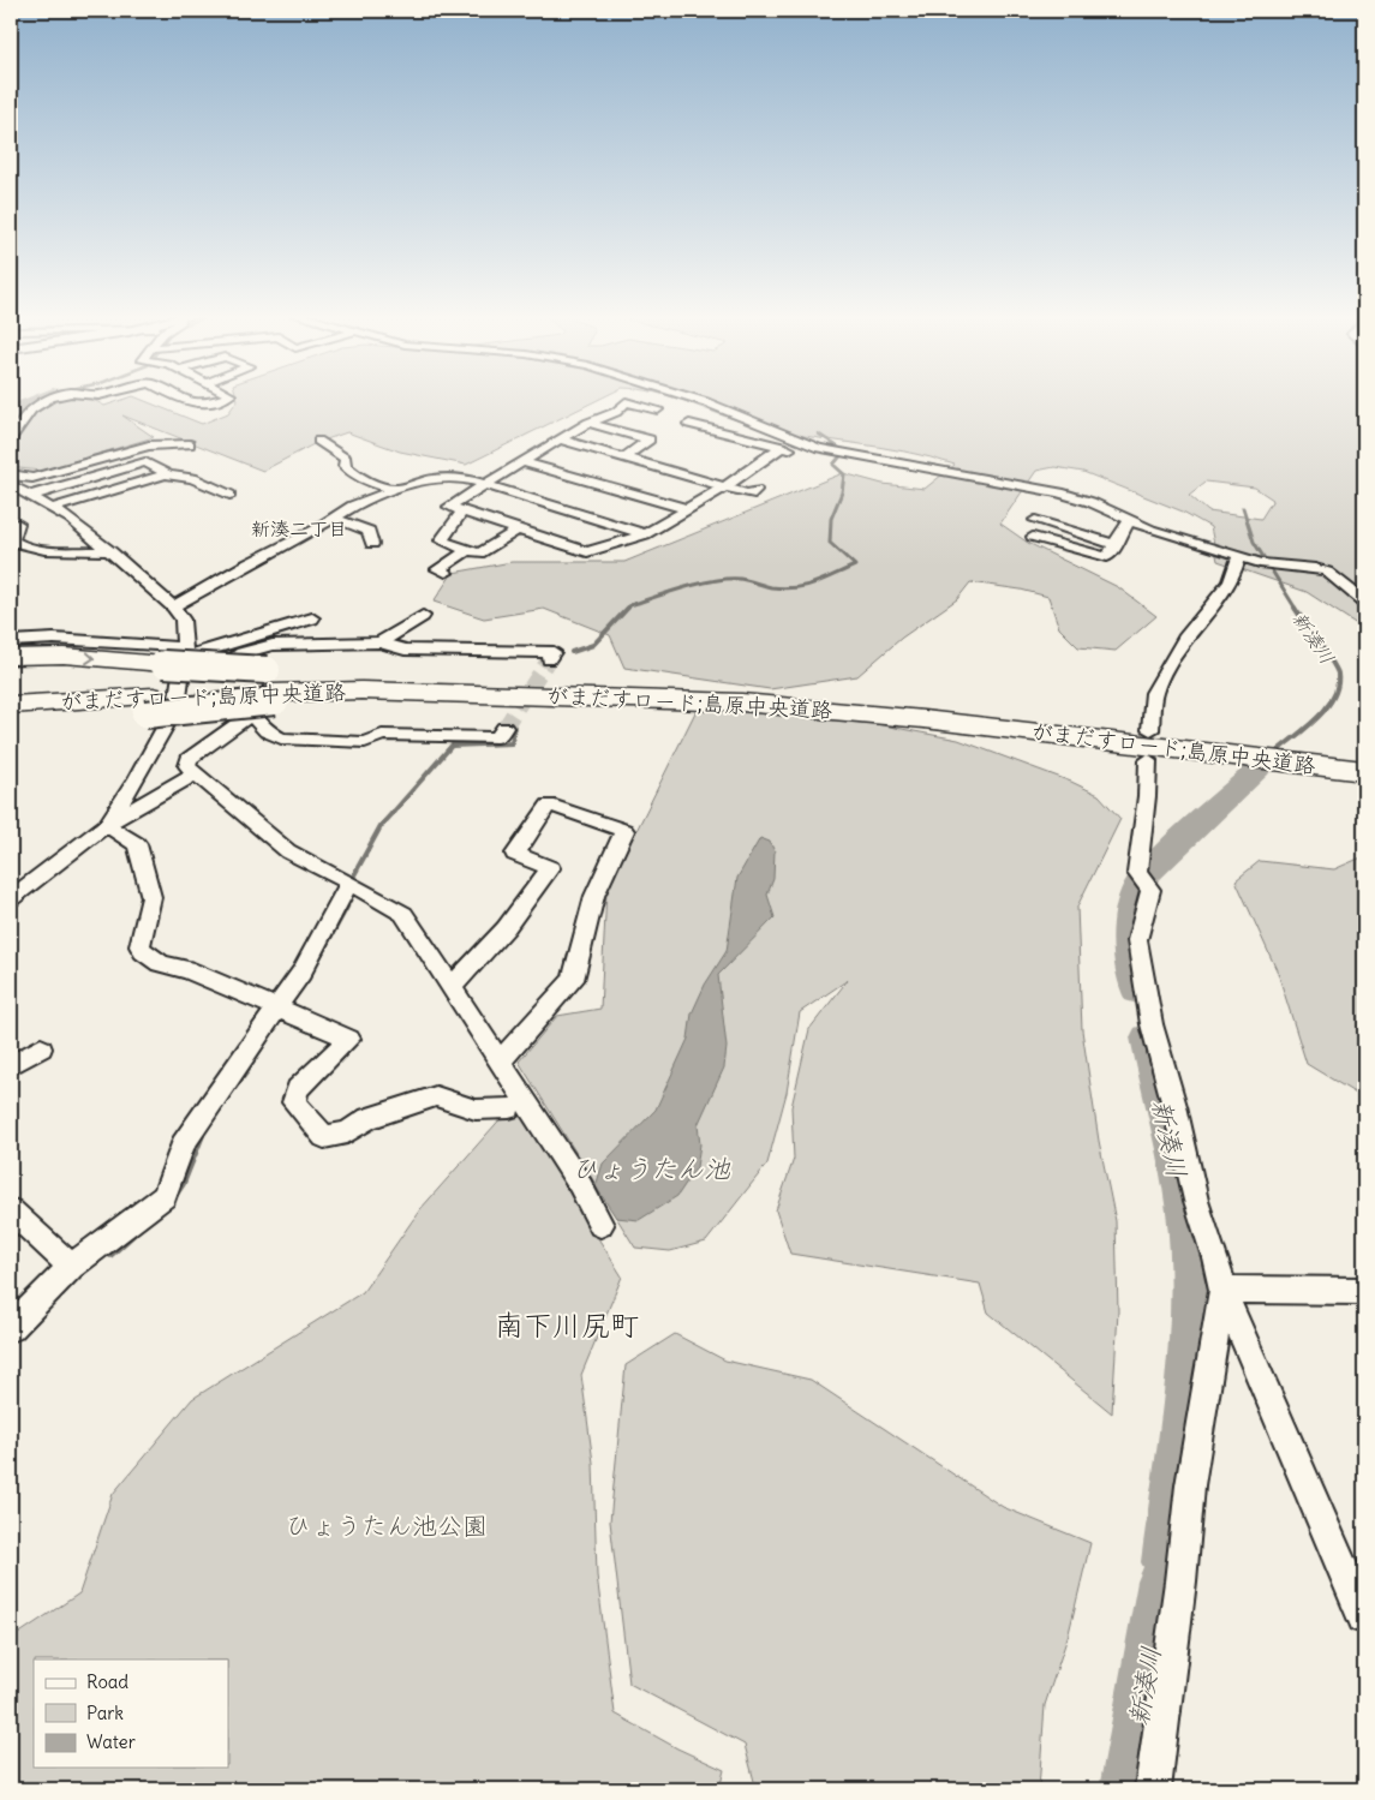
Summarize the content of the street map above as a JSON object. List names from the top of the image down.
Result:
{
  "streets": {
    "highway": ["がまだすロード;島原中央道路"]
  },
  "districts": ["新湊二丁目", "南下川尻町"],
  "water": ["新湊川", "ひょうたん池"],
  "parks": ["ひょうたん池公園"],
  "legend": ["Road", "Park", "Water"]
}
